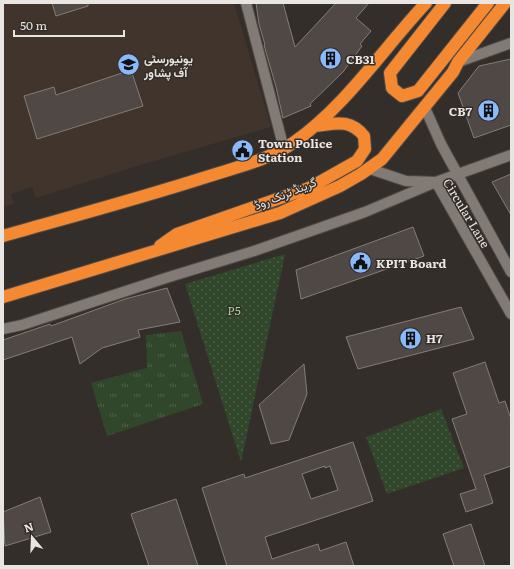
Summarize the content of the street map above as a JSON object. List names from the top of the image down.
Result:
{
  "streets": {
    "highway": ["گرینڈ ٹرنک روڈ"],
    "street": ["Circular Lane"]
  },
  "crossings": [
    ["گرینڈ ٹرنک روڈ", "Circular Lane"]
  ],
  "parks": ["P5"],
  "places": {
    "building": ["CB31", "CB7", "H7"],
    "school or university": ["یونیورسٹی آف پشاور"],
    "public building": ["Town Police Station", "KPIT Board"]
  },
  "scale_bar": "50 m",
  "north": "top"
}
